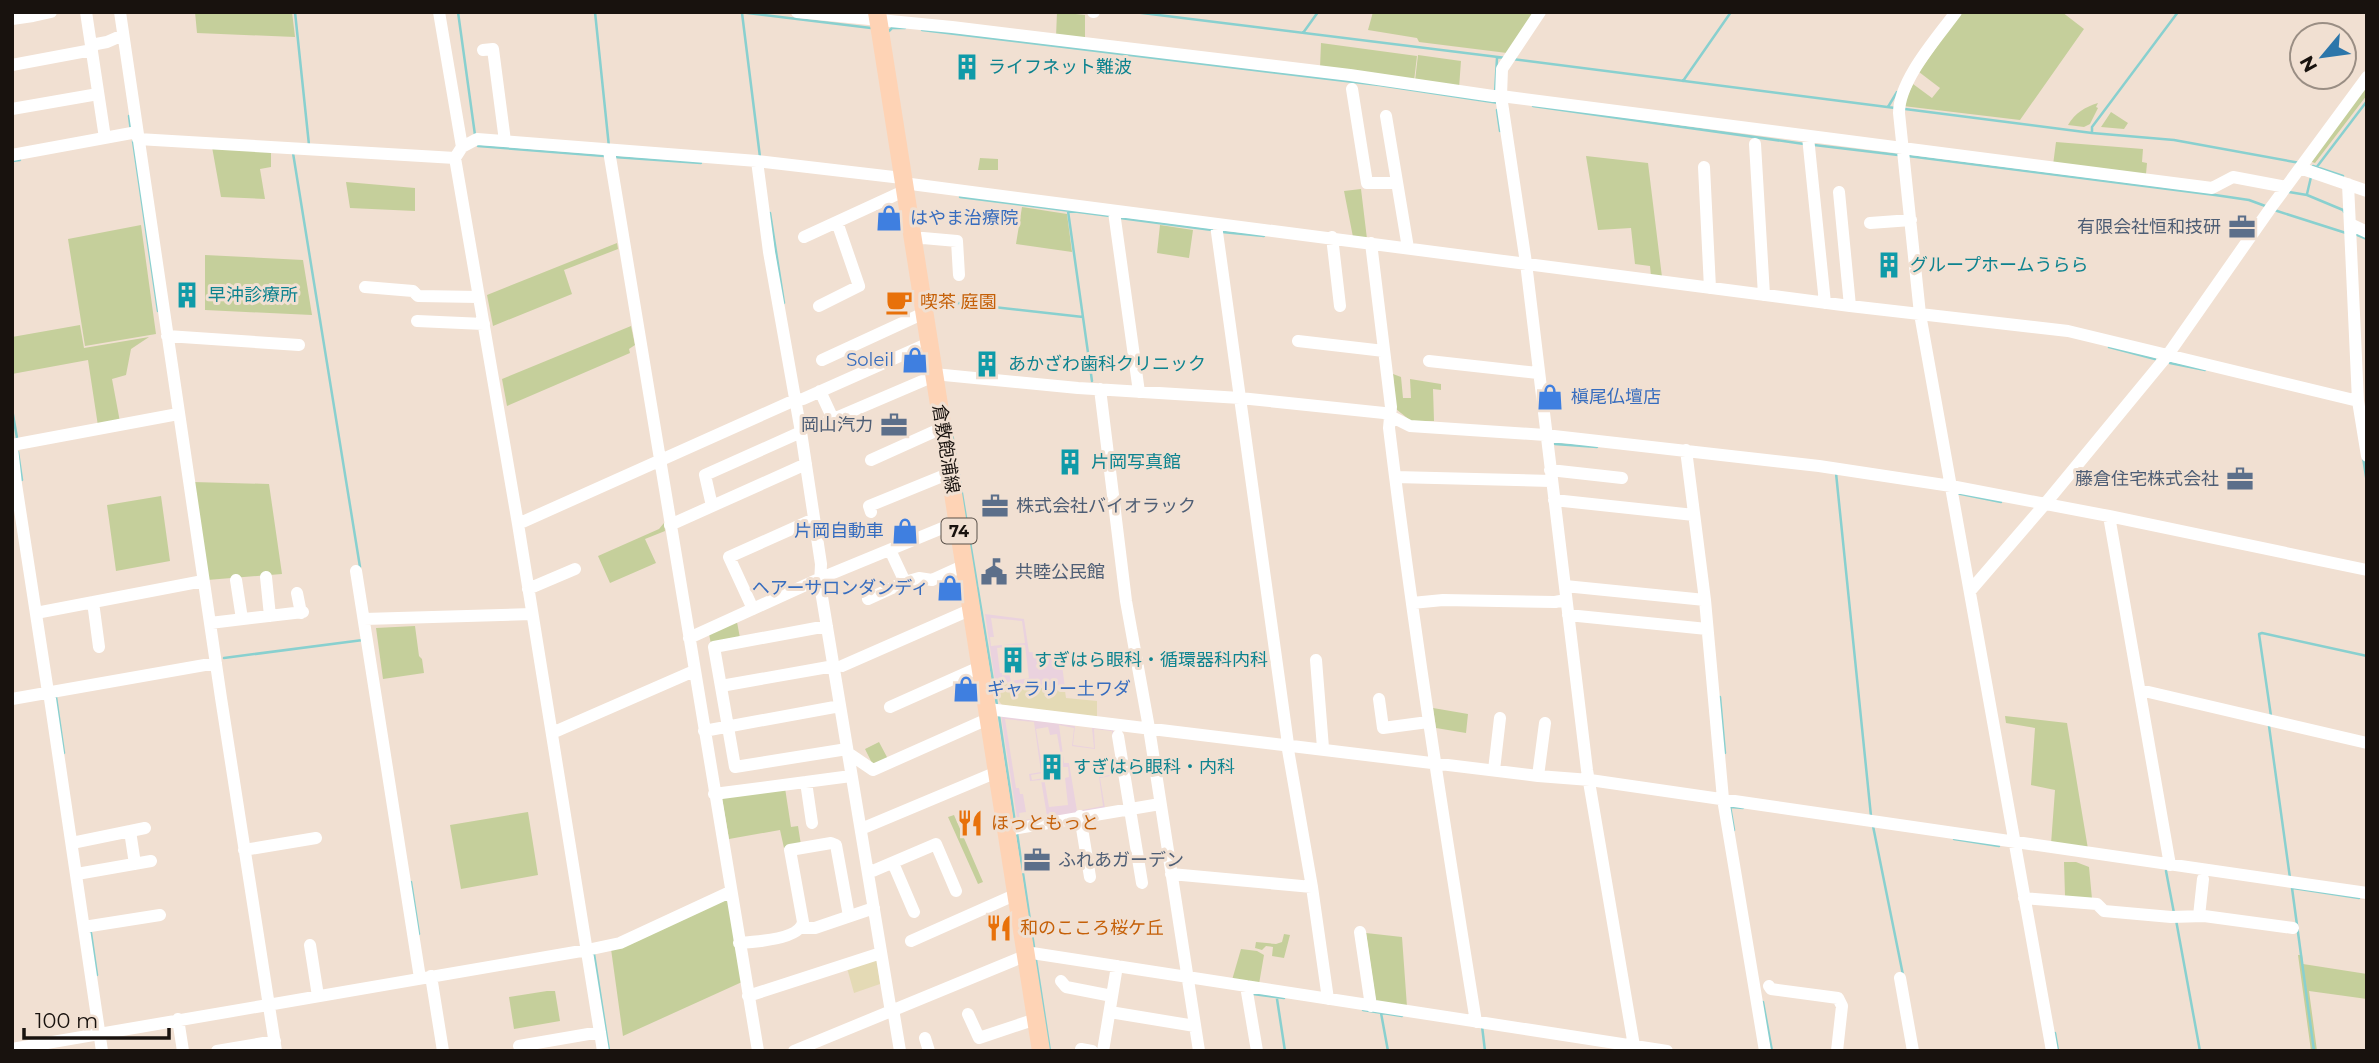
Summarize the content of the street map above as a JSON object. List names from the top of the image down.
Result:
{
  "streets": {
    "main road": ["倉敷飽浦線", "74"]
  },
  "places": {
    "building": [
      "ライフネット難波",
      "グループホームうらら",
      "早沖診療所",
      "あかざわ歯科クリニック",
      "片岡写真館",
      "すぎはら眼科・循環器科内科",
      "すぎはら眼科・内科"
    ],
    "shop": [
      "はやま治療院",
      "Soleil",
      "槇尾仏壇店",
      "片岡自動車",
      "ヘアーサロンダンディ",
      "ギャラリー土ワダ"
    ],
    "office": [
      "有限会社恒和技研",
      "岡山汽力",
      "藤倉住宅株式会社",
      "株式会社バイオラック",
      "ふれあガーデン"
    ],
    "cafe": ["喫茶 庭園"],
    "public building": ["共睦公民館"],
    "restaurant": ["ほっともっと", "和のこころ桜ケ丘"]
  },
  "scale_bar": "100 m",
  "north": "bottom left"
}
